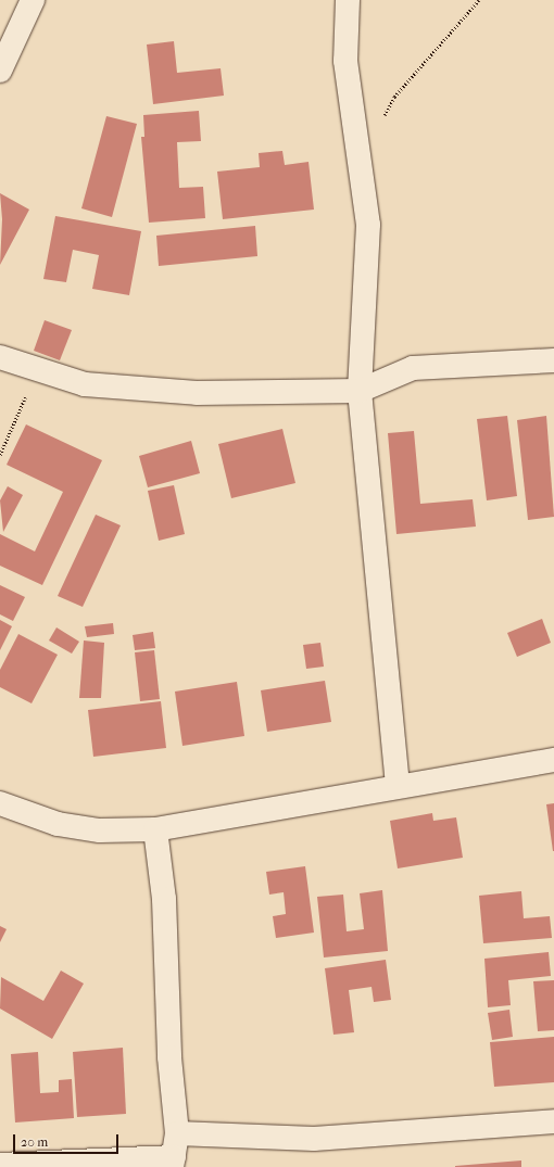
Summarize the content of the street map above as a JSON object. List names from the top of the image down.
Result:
{
  "scale_bar": "20 m"
}
